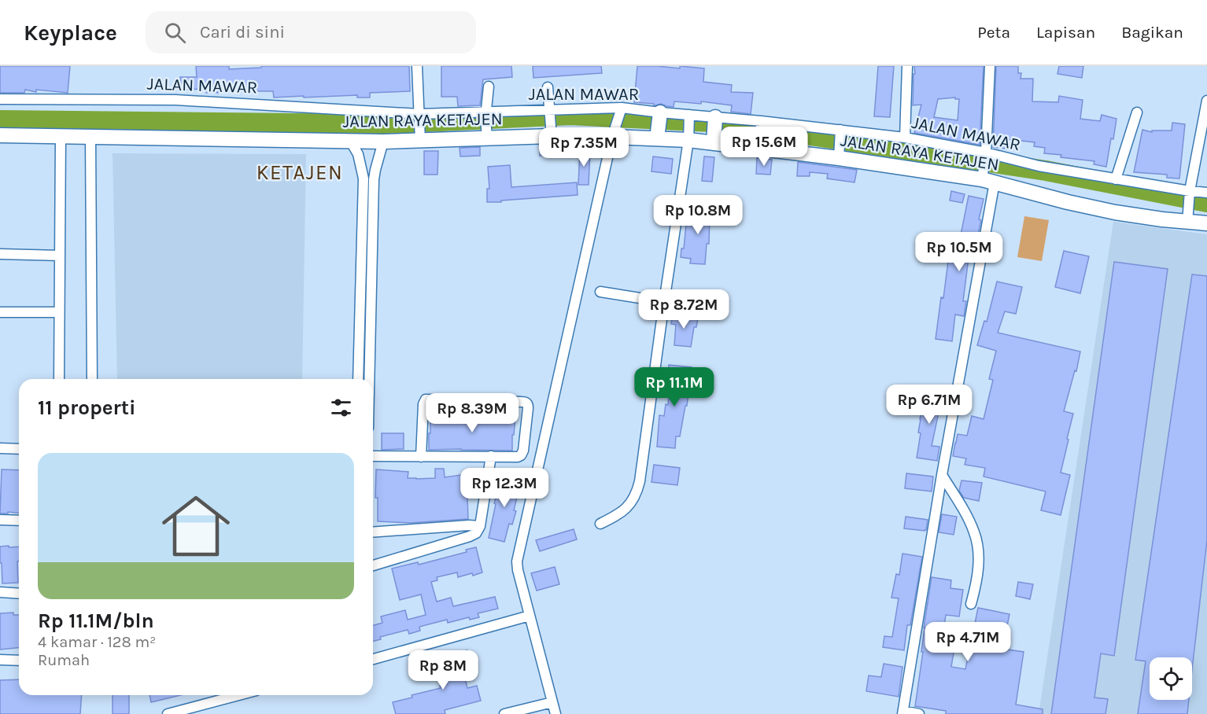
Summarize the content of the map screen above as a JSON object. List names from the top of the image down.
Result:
{
  "streets": {
    "street": ["JALAN MAWAR", "JALAN RAYA KETAJEN"]
  },
  "crossings": [
    ["JALAN MAWAR", "JALAN RAYA KETAJEN"]
  ],
  "districts": ["KETAJEN"],
  "page": {
    "header": "Keyplace",
    "search": "Cari di sini",
    "nav": ["Peta", "Lapisan", "Bagikan"],
    "price": [
      "Rp 15.6M",
      "Rp 7.35M",
      "Rp 10.8M",
      "Rp 10.5M",
      "Rp 8.72M",
      "Rp 11.1M",
      "Rp 6.71M",
      "Rp 8.39M",
      "Rp 12.3M",
      "Rp 4.71M",
      "Rp 8M"
    ],
    "heading": "11 properti",
    "list": [
      {
        "name": "Rp 11.1M/bln",
        "note": "4 kamar · 128 m² · Rumah"
      }
    ]
  }
}
